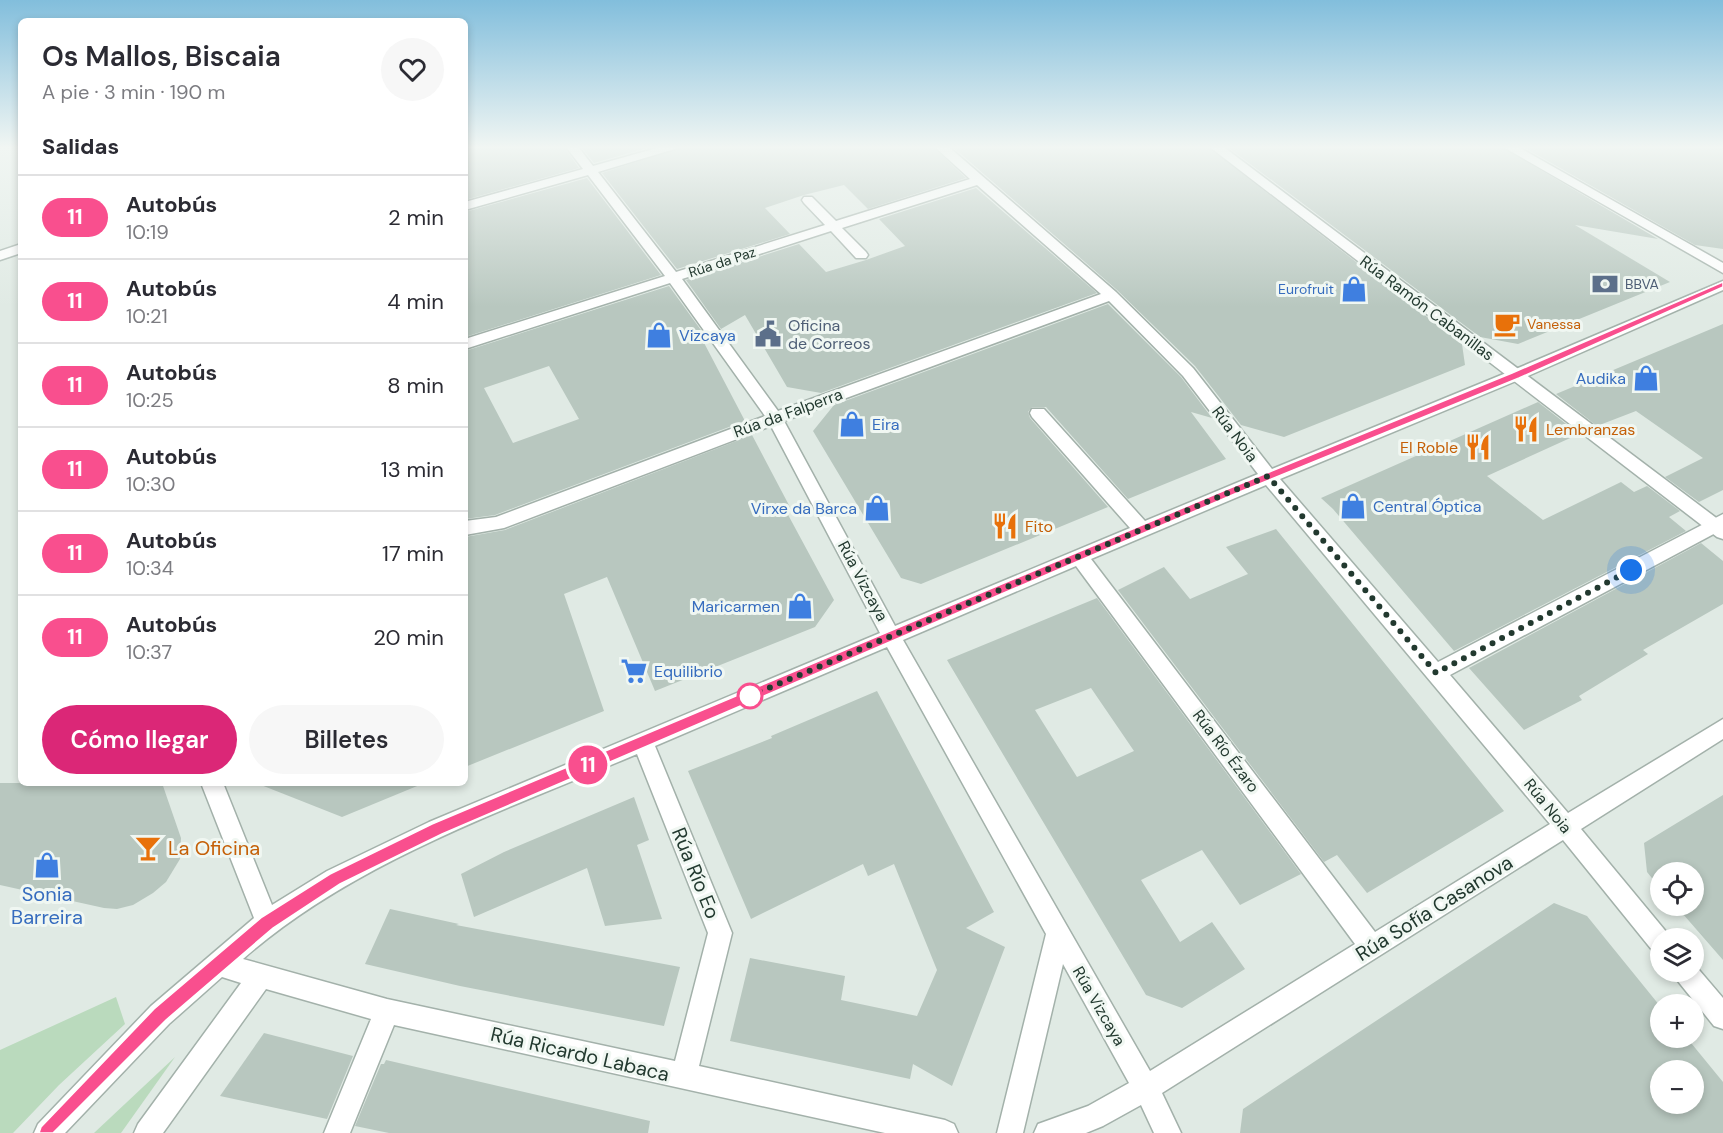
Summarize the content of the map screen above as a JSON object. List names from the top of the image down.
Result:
{
  "streets": {
    "street": [
      "Rúa da Paz",
      "Rúa Ramón Cabanillas",
      "Rúa da Falperra",
      "Rúa Noia",
      "Rúa Vizcaya",
      "Rúa Río Ézaro",
      "Rúa Río Eo",
      "Rúa Sofía Casanova",
      "Rúa Ricardo Labaca"
    ]
  },
  "crossings": [
    ["Rúa da Paz", "Rúa Vizcaya"],
    ["Rúa da Falperra", "Rúa Noia"],
    ["Rúa da Falperra", "Rúa Vizcaya"],
    ["Rúa Noia", "Rúa Sofía Casanova"],
    ["Rúa Vizcaya", "Rúa Sofía Casanova"],
    ["Rúa Río Ézaro", "Rúa Sofía Casanova"],
    ["Rúa Río Eo", "Rúa Ricardo Labaca"]
  ],
  "places": {
    "bank": ["BBVA"],
    "shop": [
      "Eurofruit",
      "Vizcaya",
      "Audika",
      "Eira",
      "Central Óptica",
      "Virxe da Barca",
      "Maricarmen",
      "Sonia Barreira"
    ],
    "cafe": ["Vanessa"],
    "public building": ["Oficina de Correos"],
    "restaurant": ["Lembranzas", "El Roble", "Fito"],
    "supermarket": ["Equilibrio"],
    "bar": ["La Oficina"]
  },
  "lines": ["bus line 11"],
  "page": {
    "on_map": "11",
    "heading": [
      ["Os Mallos, Biscaia", "A pie · 3 min · 190 m"],
      "Salidas"
    ],
    "list": [
      {
        "mark": "11",
        "name": "Autobús",
        "note": "10:19",
        "value": "2 min"
      },
      {
        "mark": "11",
        "name": "Autobús",
        "note": "10:21",
        "value": "4 min"
      },
      {
        "mark": "11",
        "name": "Autobús",
        "note": "10:25",
        "value": "8 min"
      },
      {
        "mark": "11",
        "name": "Autobús",
        "note": "10:30",
        "value": "13 min"
      },
      {
        "mark": "11",
        "name": "Autobús",
        "note": "10:34",
        "value": "17 min"
      },
      {
        "mark": "11",
        "name": "Autobús",
        "note": "10:37",
        "value": "20 min"
      }
    ],
    "buttons": ["Cómo llegar", "Billetes"],
    "map_buttons": ["+", "−"]
  }
}
